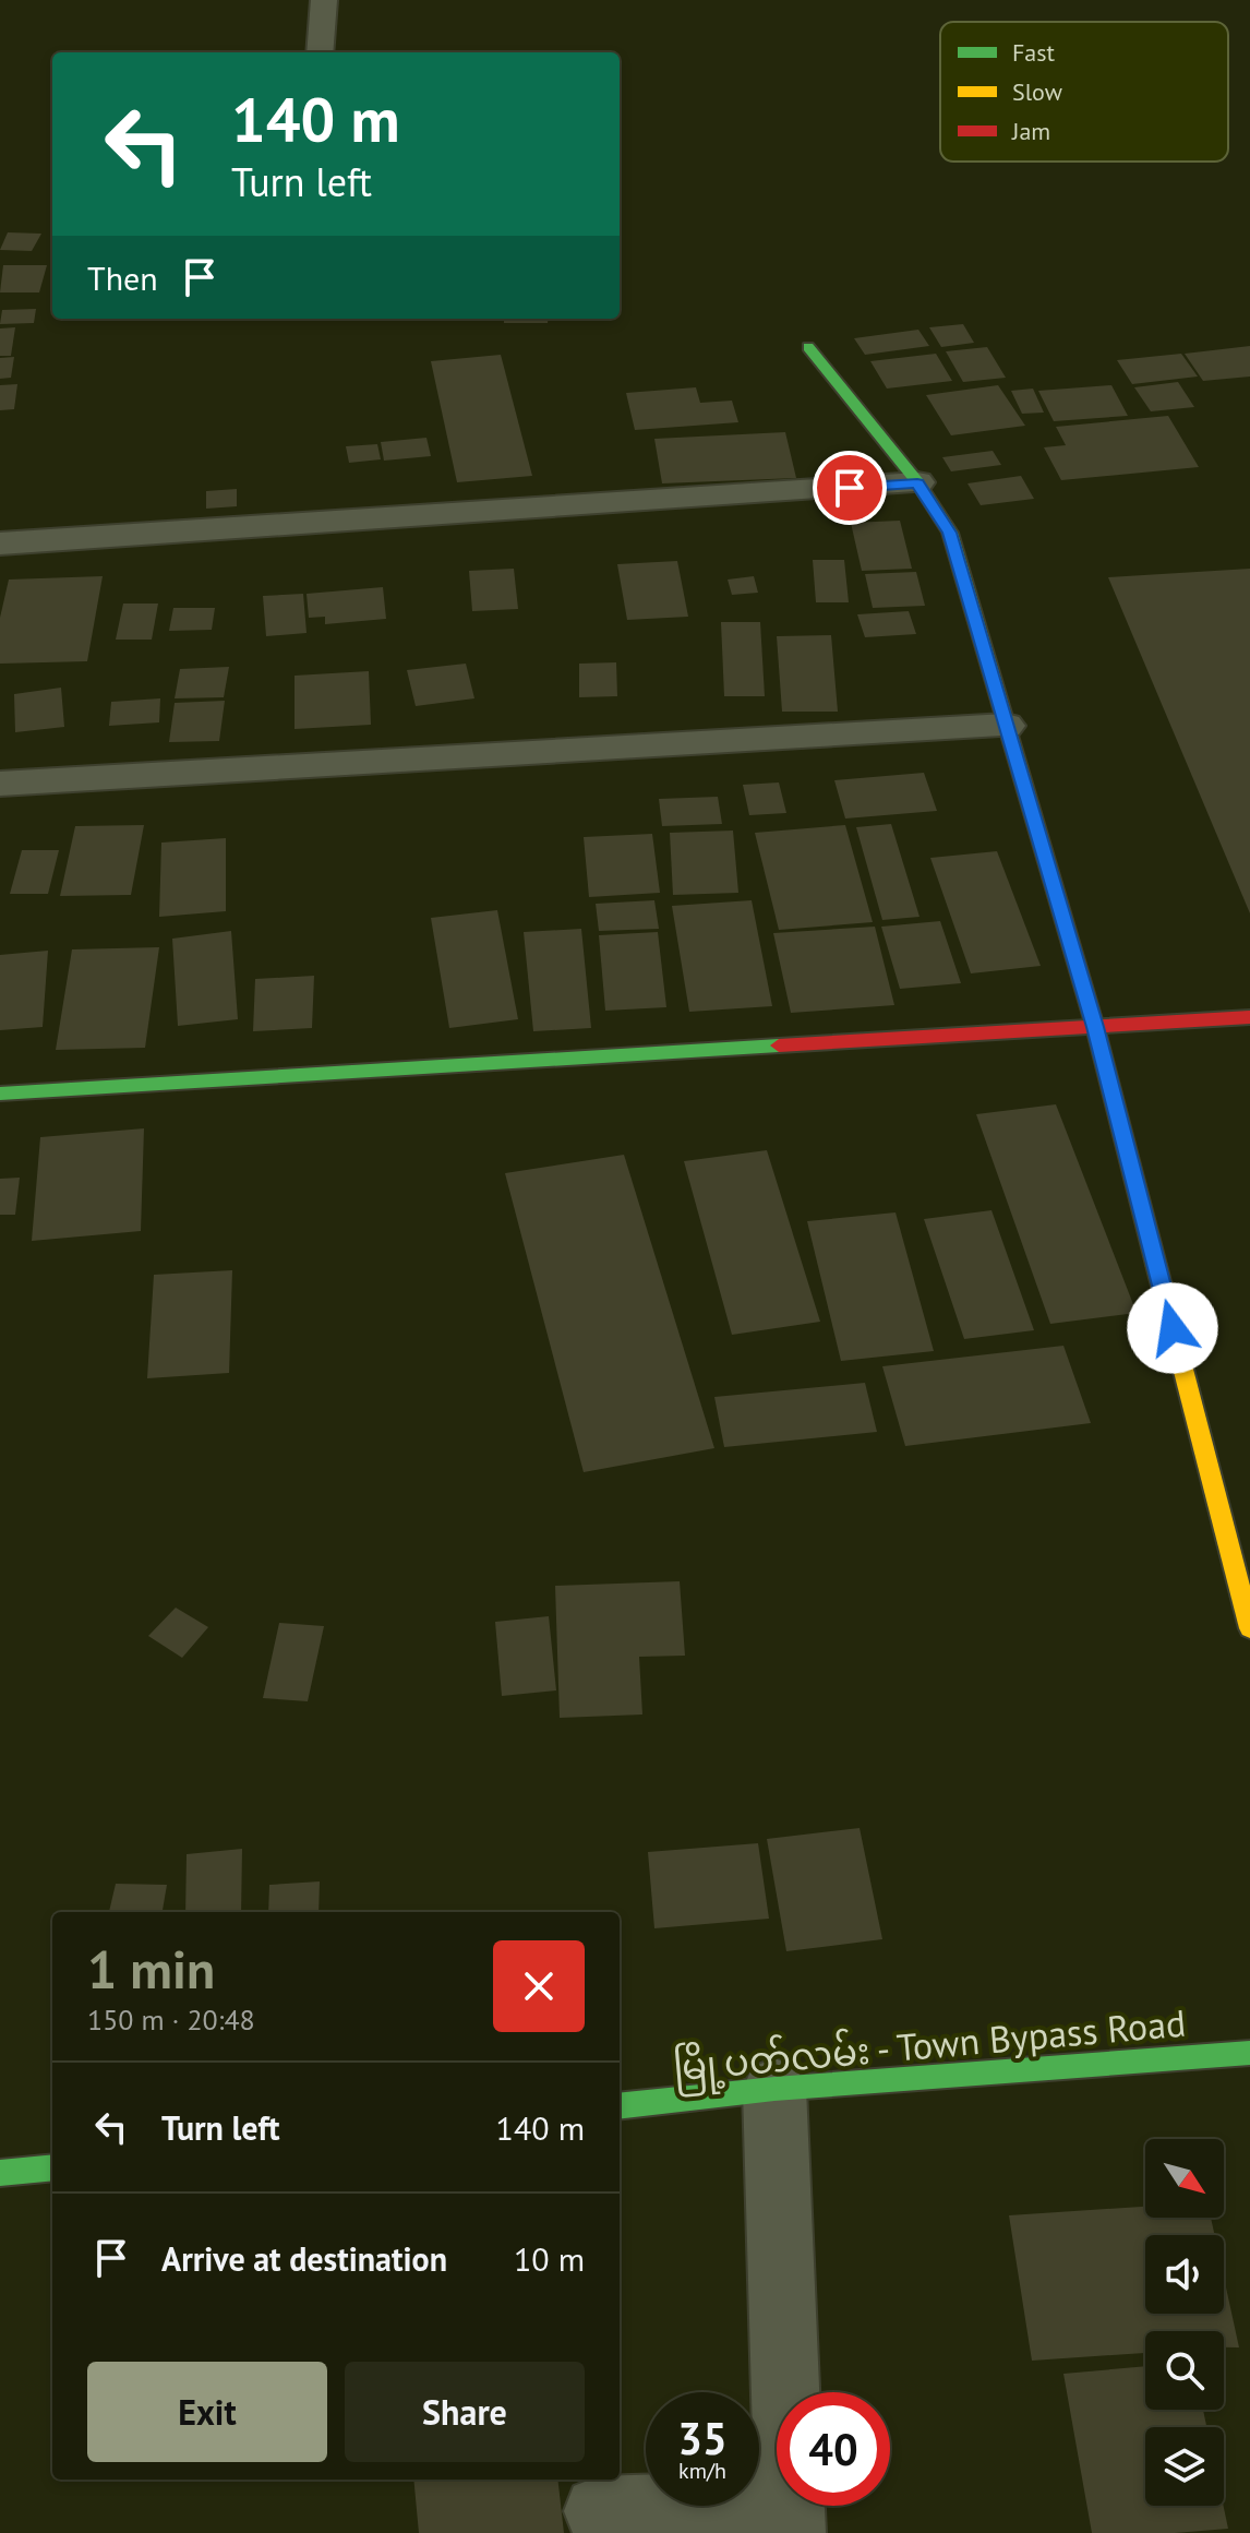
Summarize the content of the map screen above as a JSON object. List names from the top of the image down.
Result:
{
  "streets": {
    "street": ["မြို့ပတ်လမ်း - Town Bypass Road"]
  },
  "legend": ["Fast", "Slow", "Jam"],
  "north": "bottom right",
  "page": {
    "turn": ["140 m", "Turn left"],
    "then": "Then",
    "heading": ["1 min", "150 m · 20:48"],
    "list": [
      {
        "name": "Turn left",
        "value": "140 m"
      },
      {
        "name": "Arrive at destination",
        "value": "10 m"
      }
    ],
    "buttons": ["Exit", "Share"],
    "speed": "35 km/h",
    "limit": "40"
  }
}
